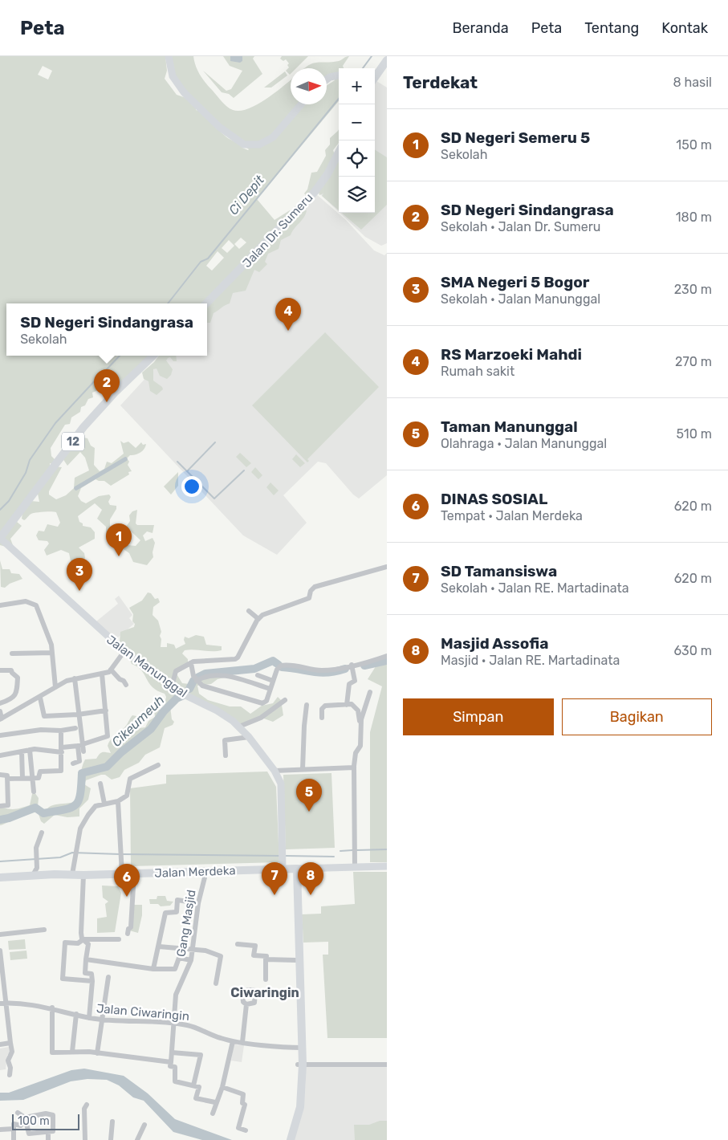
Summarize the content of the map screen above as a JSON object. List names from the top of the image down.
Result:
{
  "streets": {
    "main road": ["Jalan Dr. Sumeru", "12", "Jalan Merdeka"],
    "street": ["Jalan Manunggal", "Gang Masjid", "Jalan Ciwaringin"]
  },
  "crossings": [
    ["12", "Jalan Manunggal"],
    ["Jalan Manunggal", "Jalan Merdeka"],
    ["Jalan Merdeka", "Gang Masjid"],
    ["Gang Masjid", "Jalan Ciwaringin"]
  ],
  "districts": ["Ciwaringin"],
  "water": ["Ci Depit", "Cikeumeuh"],
  "scale_bar": "100 m",
  "north": "right",
  "page": {
    "header": "Peta",
    "nav": [
      "Beranda",
      "Peta",
      "Tentang",
      "Kontak"
    ],
    "heading": ["Terdekat", "8 hasil"],
    "map_buttons": ["+", "−"],
    "list": [
      {
        "mark": "1",
        "name": "SD Negeri Semeru 5",
        "note": "Sekolah",
        "value": "150 m"
      },
      {
        "mark": "2",
        "name": "SD Negeri Sindangrasa",
        "note": "Sekolah · Jalan Dr. Sumeru",
        "value": "180 m"
      },
      {
        "mark": "3",
        "name": "SMA Negeri 5 Bogor",
        "note": "Sekolah · Jalan Manunggal",
        "value": "230 m"
      },
      {
        "mark": "4",
        "name": "RS Marzoeki Mahdi",
        "note": "Rumah sakit",
        "value": "270 m"
      },
      {
        "mark": "5",
        "name": "Taman Manunggal",
        "note": "Olahraga · Jalan Manunggal",
        "value": "510 m"
      },
      {
        "mark": "6",
        "name": "DINAS SOSIAL",
        "note": "Tempat · Jalan Merdeka",
        "value": "620 m"
      },
      {
        "mark": "7",
        "name": "SD Tamansiswa",
        "note": "Sekolah · Jalan RE. Martadinata",
        "value": "620 m"
      },
      {
        "mark": "8",
        "name": "Masjid Assofia",
        "note": "Masjid · Jalan RE. Martadinata",
        "value": "630 m"
      }
    ],
    "pins": [
      "4",
      "2",
      "1",
      "3",
      "5",
      "7",
      "8",
      "6"
    ],
    "popup": ["SD Negeri Sindangrasa", "Sekolah"],
    "buttons": ["Simpan", "Bagikan"],
    "scale": "100 m"
  }
}
